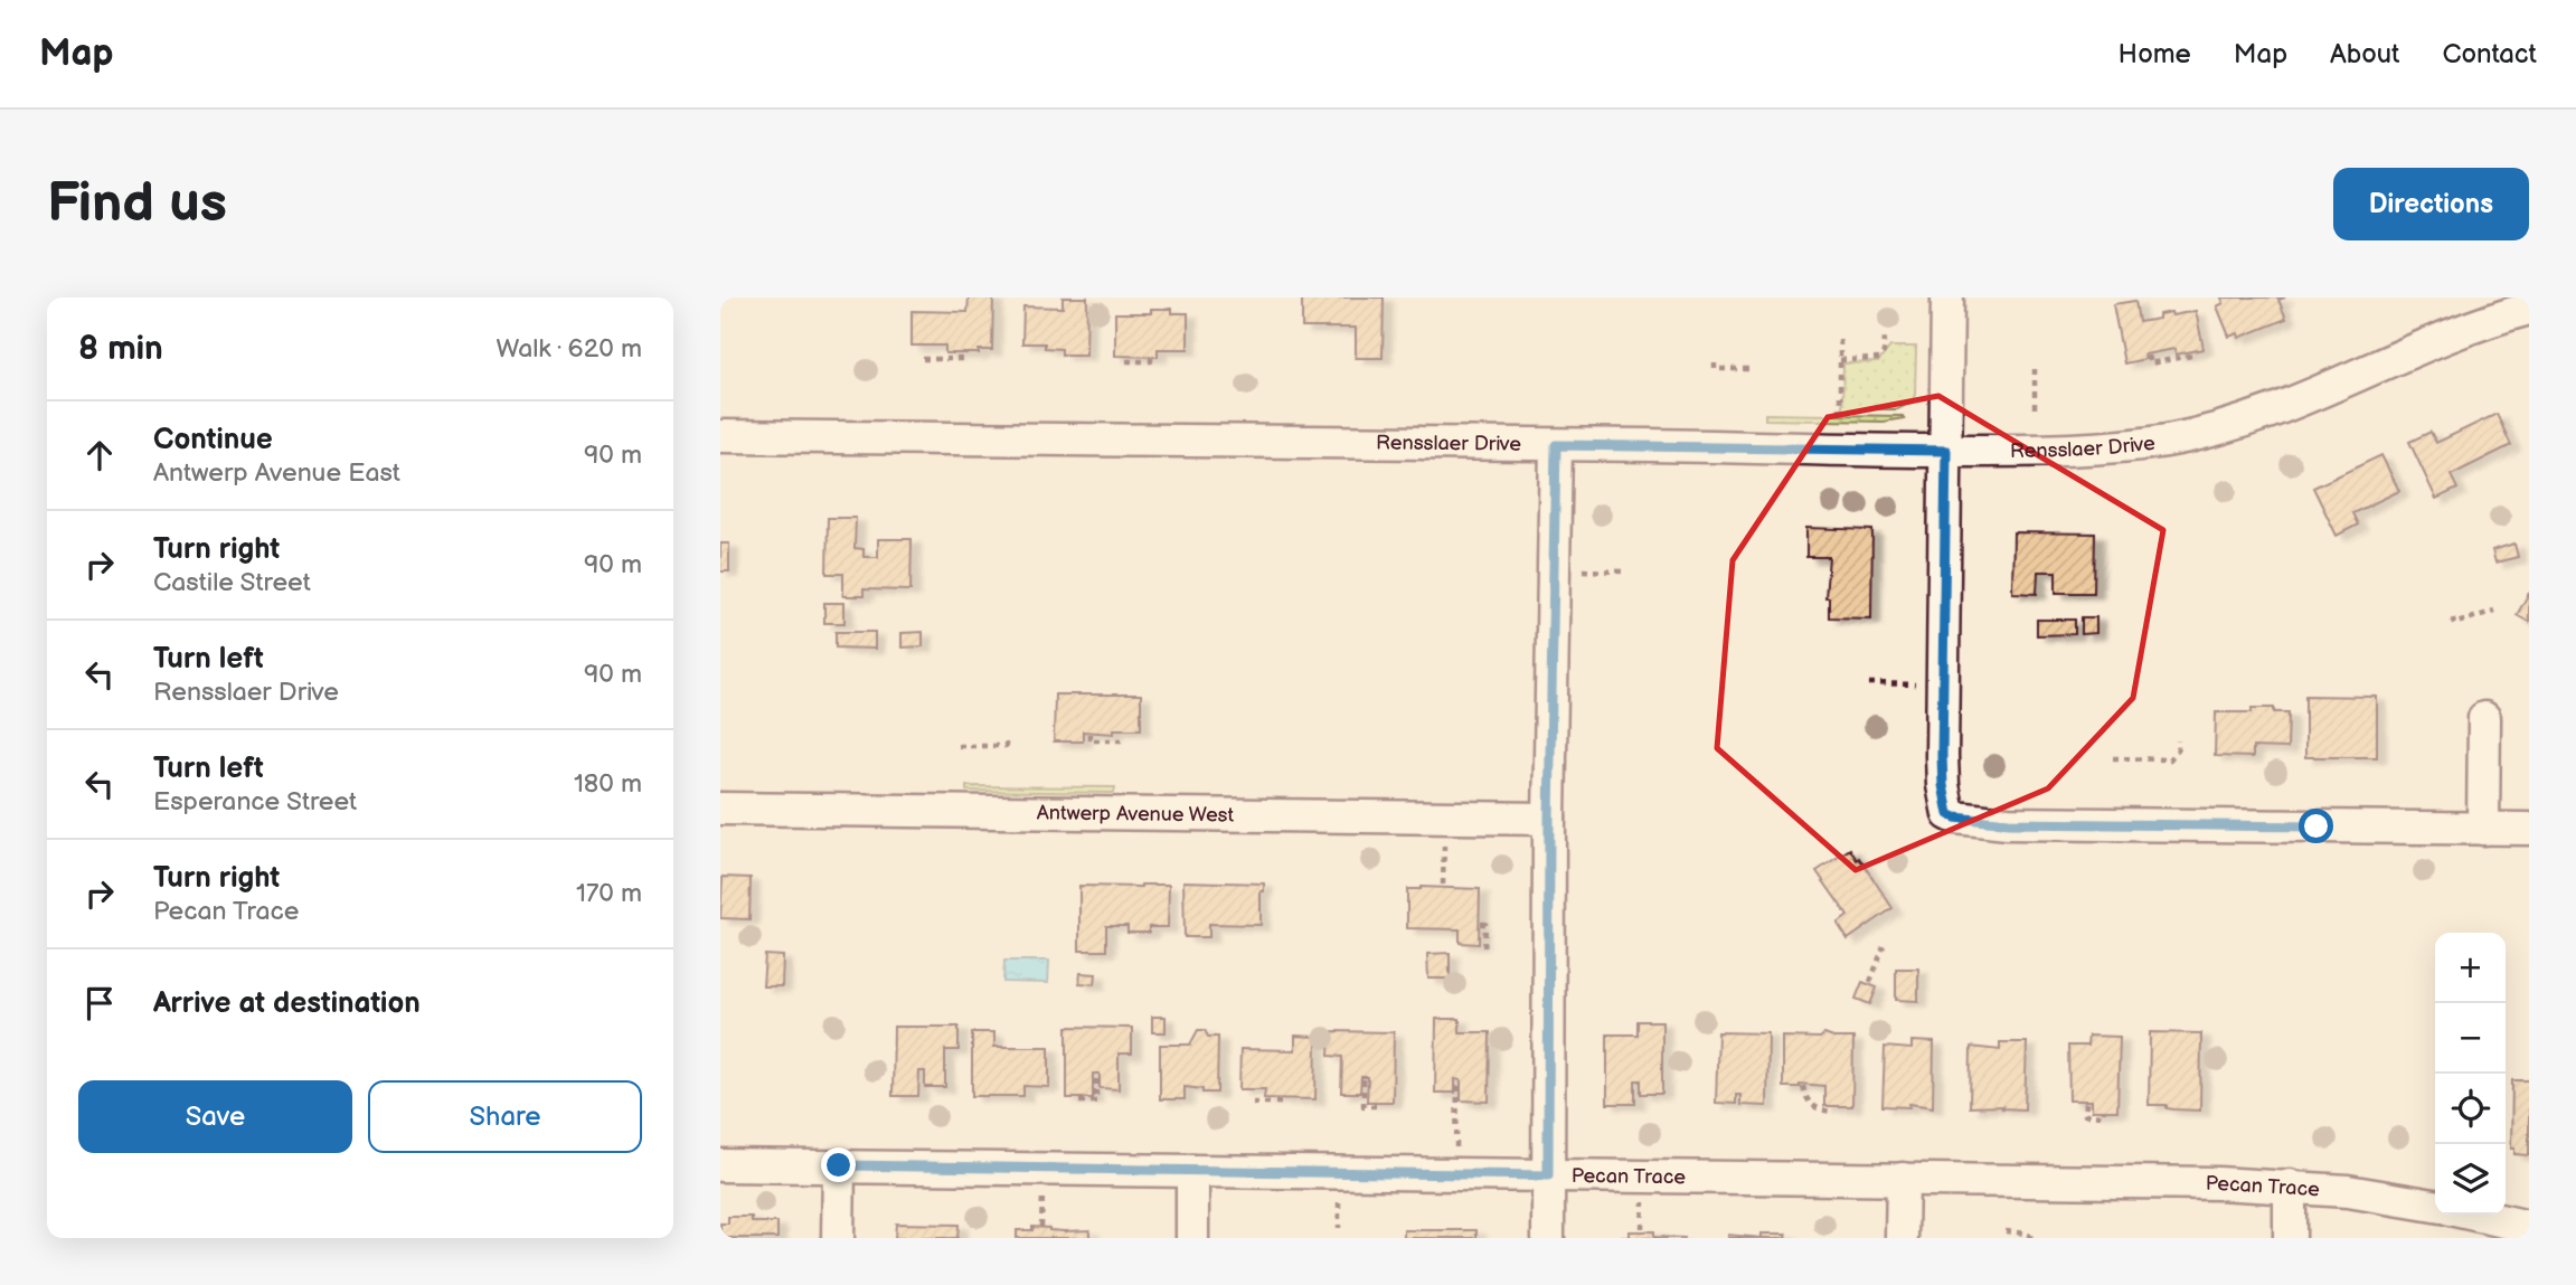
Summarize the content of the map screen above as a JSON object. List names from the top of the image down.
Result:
{
  "streets": {
    "street": ["Rensslaer Drive", "Antwerp Avenue West", "Pecan Trace"]
  },
  "page": {
    "header": "Map",
    "nav": [
      "Home",
      "Map",
      "About",
      "Contact"
    ],
    "buttons": [
      "Directions",
      ["Save", "Share"]
    ],
    "title": "Find us",
    "heading": ["8 min", "Walk · 620 m"],
    "list": [
      ["Continue", "Antwerp Avenue East", "90 m"],
      ["Turn right", "Castile Street", "90 m"],
      ["Turn left", "Rensslaer Drive", "90 m"],
      ["Turn left", "Esperance Street", "180 m"],
      ["Turn right", "Pecan Trace", "170 m"],
      "Arrive at destination"
    ],
    "map_buttons": ["+", "−"]
  }
}
